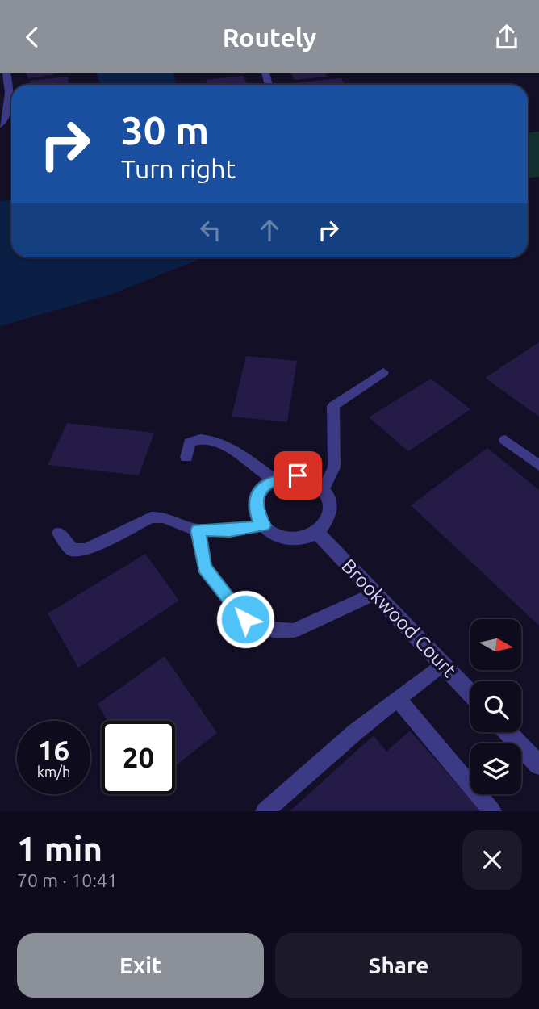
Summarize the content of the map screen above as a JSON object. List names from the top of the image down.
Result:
{
  "streets": {
    "street": ["Brookwood Court"]
  },
  "north": "right",
  "page": {
    "header": "Routely",
    "turn": ["30 m", "Turn right"],
    "speed": "16 km/h",
    "limit": "20",
    "heading": ["1 min", "70 m · 10:41"],
    "buttons": ["Exit", "Share"]
  }
}
